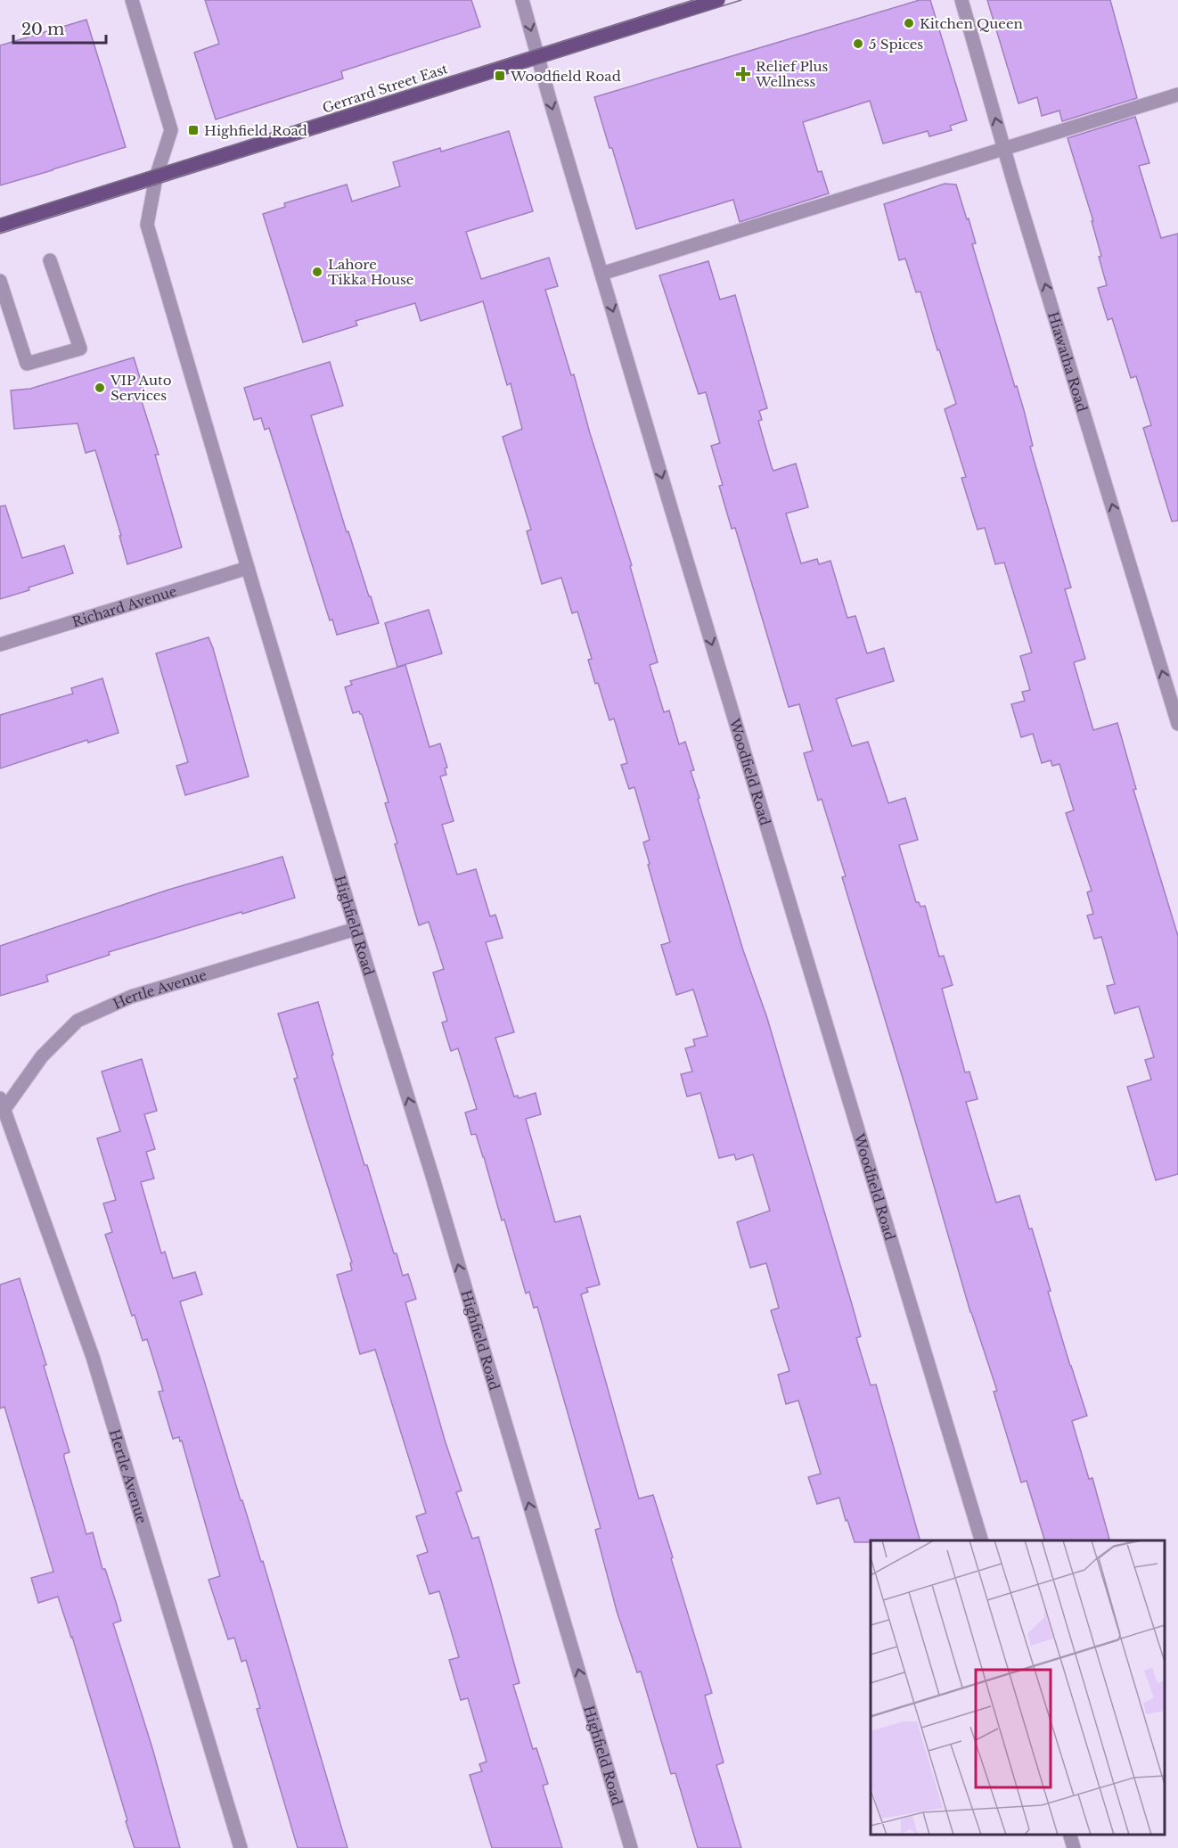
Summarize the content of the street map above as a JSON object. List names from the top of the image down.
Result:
{
  "streets": {
    "main road": ["Gerrard Street East"],
    "street": [
      "Hiawatha Road",
      "Richard Avenue",
      "Woodfield Road",
      "Highfield Road",
      "Hertle Avenue"
    ]
  },
  "crossings": [
    ["Gerrard Street East", "Woodfield Road"],
    ["Gerrard Street East", "Highfield Road"],
    ["Richard Avenue", "Highfield Road"],
    ["Highfield Road", "Hertle Avenue"]
  ],
  "one_way": ["Hiawatha Road", "Woodfield Road", "Highfield Road"],
  "places": {
    "other": [
      "Kitchen Queen",
      "5 Spices",
      "Lahore Tikka House",
      "VIP Auto Services"
    ],
    "health": ["Relief Plus Wellness"],
    "transit": ["Woodfield Road", "Highfield Road"]
  },
  "scale_bar": "20 m"
}
